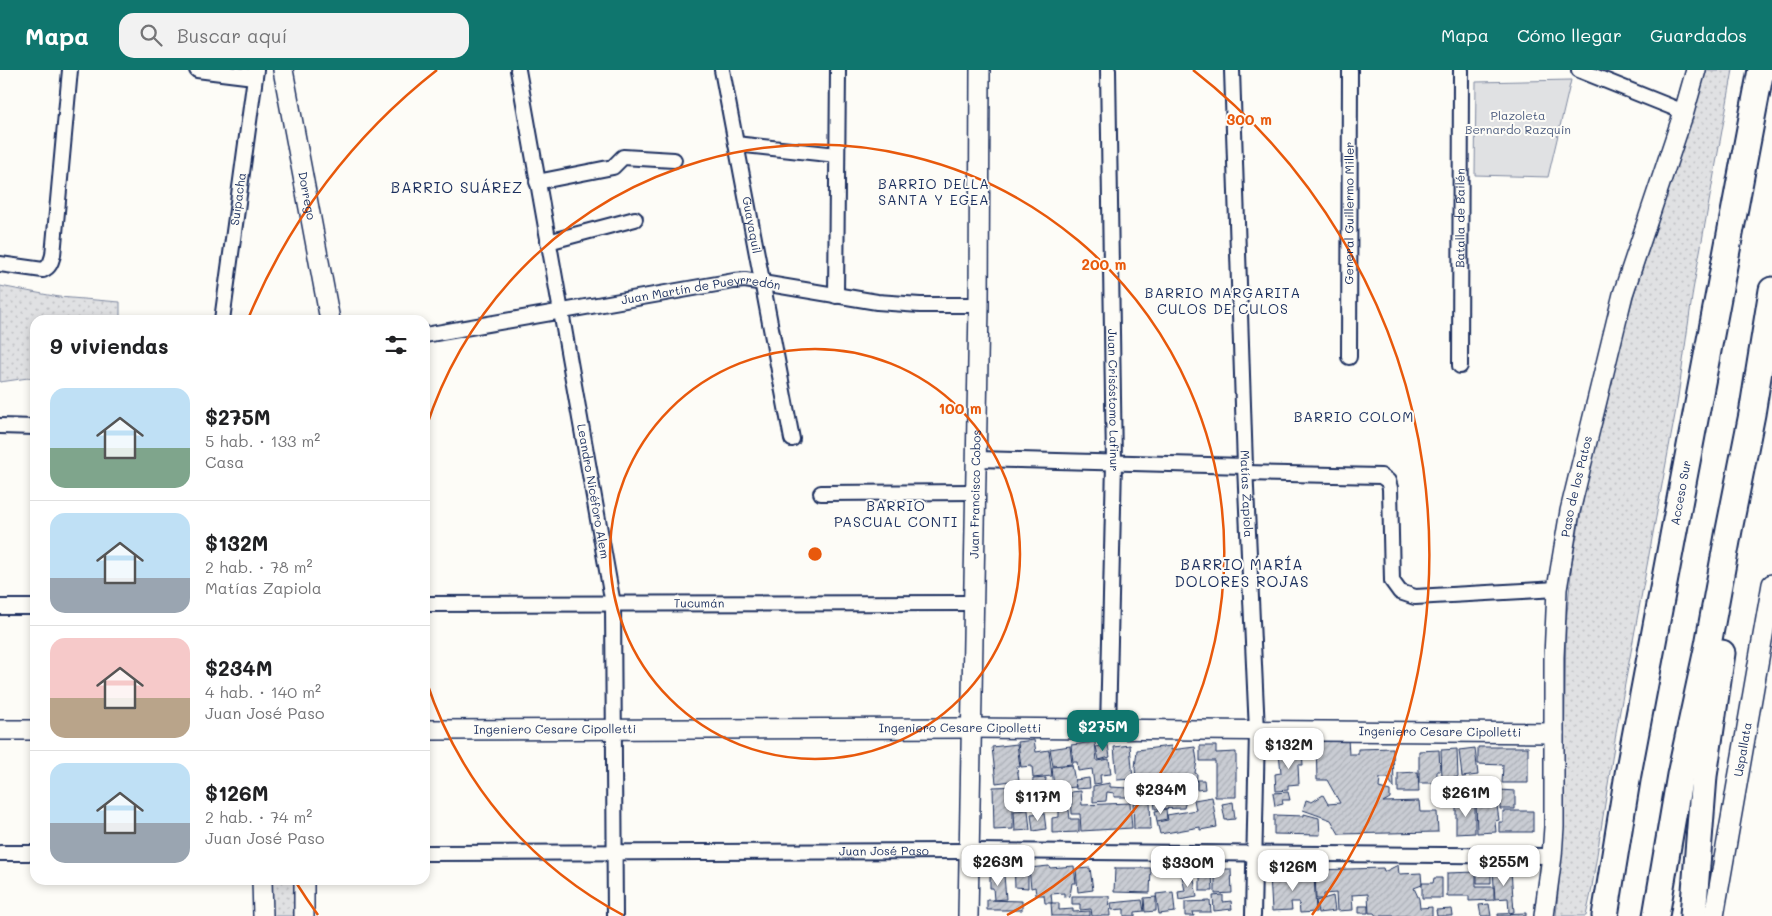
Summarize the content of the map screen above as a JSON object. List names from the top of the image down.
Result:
{
  "streets": {
    "highway": ["Acceso Sur"],
    "street": [
      "Dorrego",
      "Suipacha",
      "General Guillermo Miller",
      "Batalla de Bailén",
      "Guayaquil",
      "Juan Martín de Pueyrredón",
      "Juan Crisóstomo Lafinur",
      "Paso de los Patos",
      "Leandro Nicéforo Alem",
      "Juan Francisco Cobos",
      "Matías Zapiola",
      "Tucumán",
      "Ingeniero Cesare Cipolletti",
      "Uspallata",
      "Juan José Paso"
    ]
  },
  "crossings": [
    ["Guayaquil", "Juan Martín de Pueyrredón"],
    ["Juan Martín de Pueyrredón", "Leandro Nicéforo Alem"],
    ["Juan Martín de Pueyrredón", "Juan Francisco Cobos"],
    ["Juan Crisóstomo Lafinur", "Ingeniero Cesare Cipolletti"],
    ["Paso de los Patos", "Ingeniero Cesare Cipolletti"],
    ["Paso de los Patos", "Juan José Paso"],
    ["Leandro Nicéforo Alem", "Tucumán"],
    ["Leandro Nicéforo Alem", "Ingeniero Cesare Cipolletti"],
    ["Leandro Nicéforo Alem", "Juan José Paso"],
    ["Juan Francisco Cobos", "Tucumán"],
    ["Juan Francisco Cobos", "Ingeniero Cesare Cipolletti"],
    ["Juan Francisco Cobos", "Juan José Paso"],
    ["Matías Zapiola", "Ingeniero Cesare Cipolletti"],
    ["Matías Zapiola", "Juan José Paso"]
  ],
  "districts": [
    "BARRIO DELLA SANTA Y EGEA",
    "BARRIO SUÁREZ",
    "BARRIO MARGARITA CULOS DE CULOS",
    "BARRIO COLOM",
    "BARRIO PASCUAL CONTI",
    "BARRIO MARÍA DOLORES ROJAS"
  ],
  "parks": ["Plazoleta Bernardo Razquin"],
  "page": {
    "header": "Mapa",
    "search": "Buscar aquí",
    "nav": ["Mapa", "Cómo llegar", "Guardados"],
    "heading": "9 viviendas",
    "list": [
      {
        "name": "$275M",
        "note": "5 hab. · 133 m² · Casa"
      },
      {
        "name": "$132M",
        "note": "2 hab. · 78 m² · Matías Zapiola"
      },
      {
        "name": "$234M",
        "note": "4 hab. · 140 m² · Juan José Paso"
      },
      {
        "name": "$126M",
        "note": "2 hab. · 74 m² · Juan José Paso"
      }
    ],
    "price": [
      "$275M",
      "$132M",
      "$234M",
      "$261M",
      "$117M",
      "$263M",
      "$255M",
      "$330M",
      "$126M"
    ]
  },
  "rings": ["300 m", "200 m", "100 m"]
}
